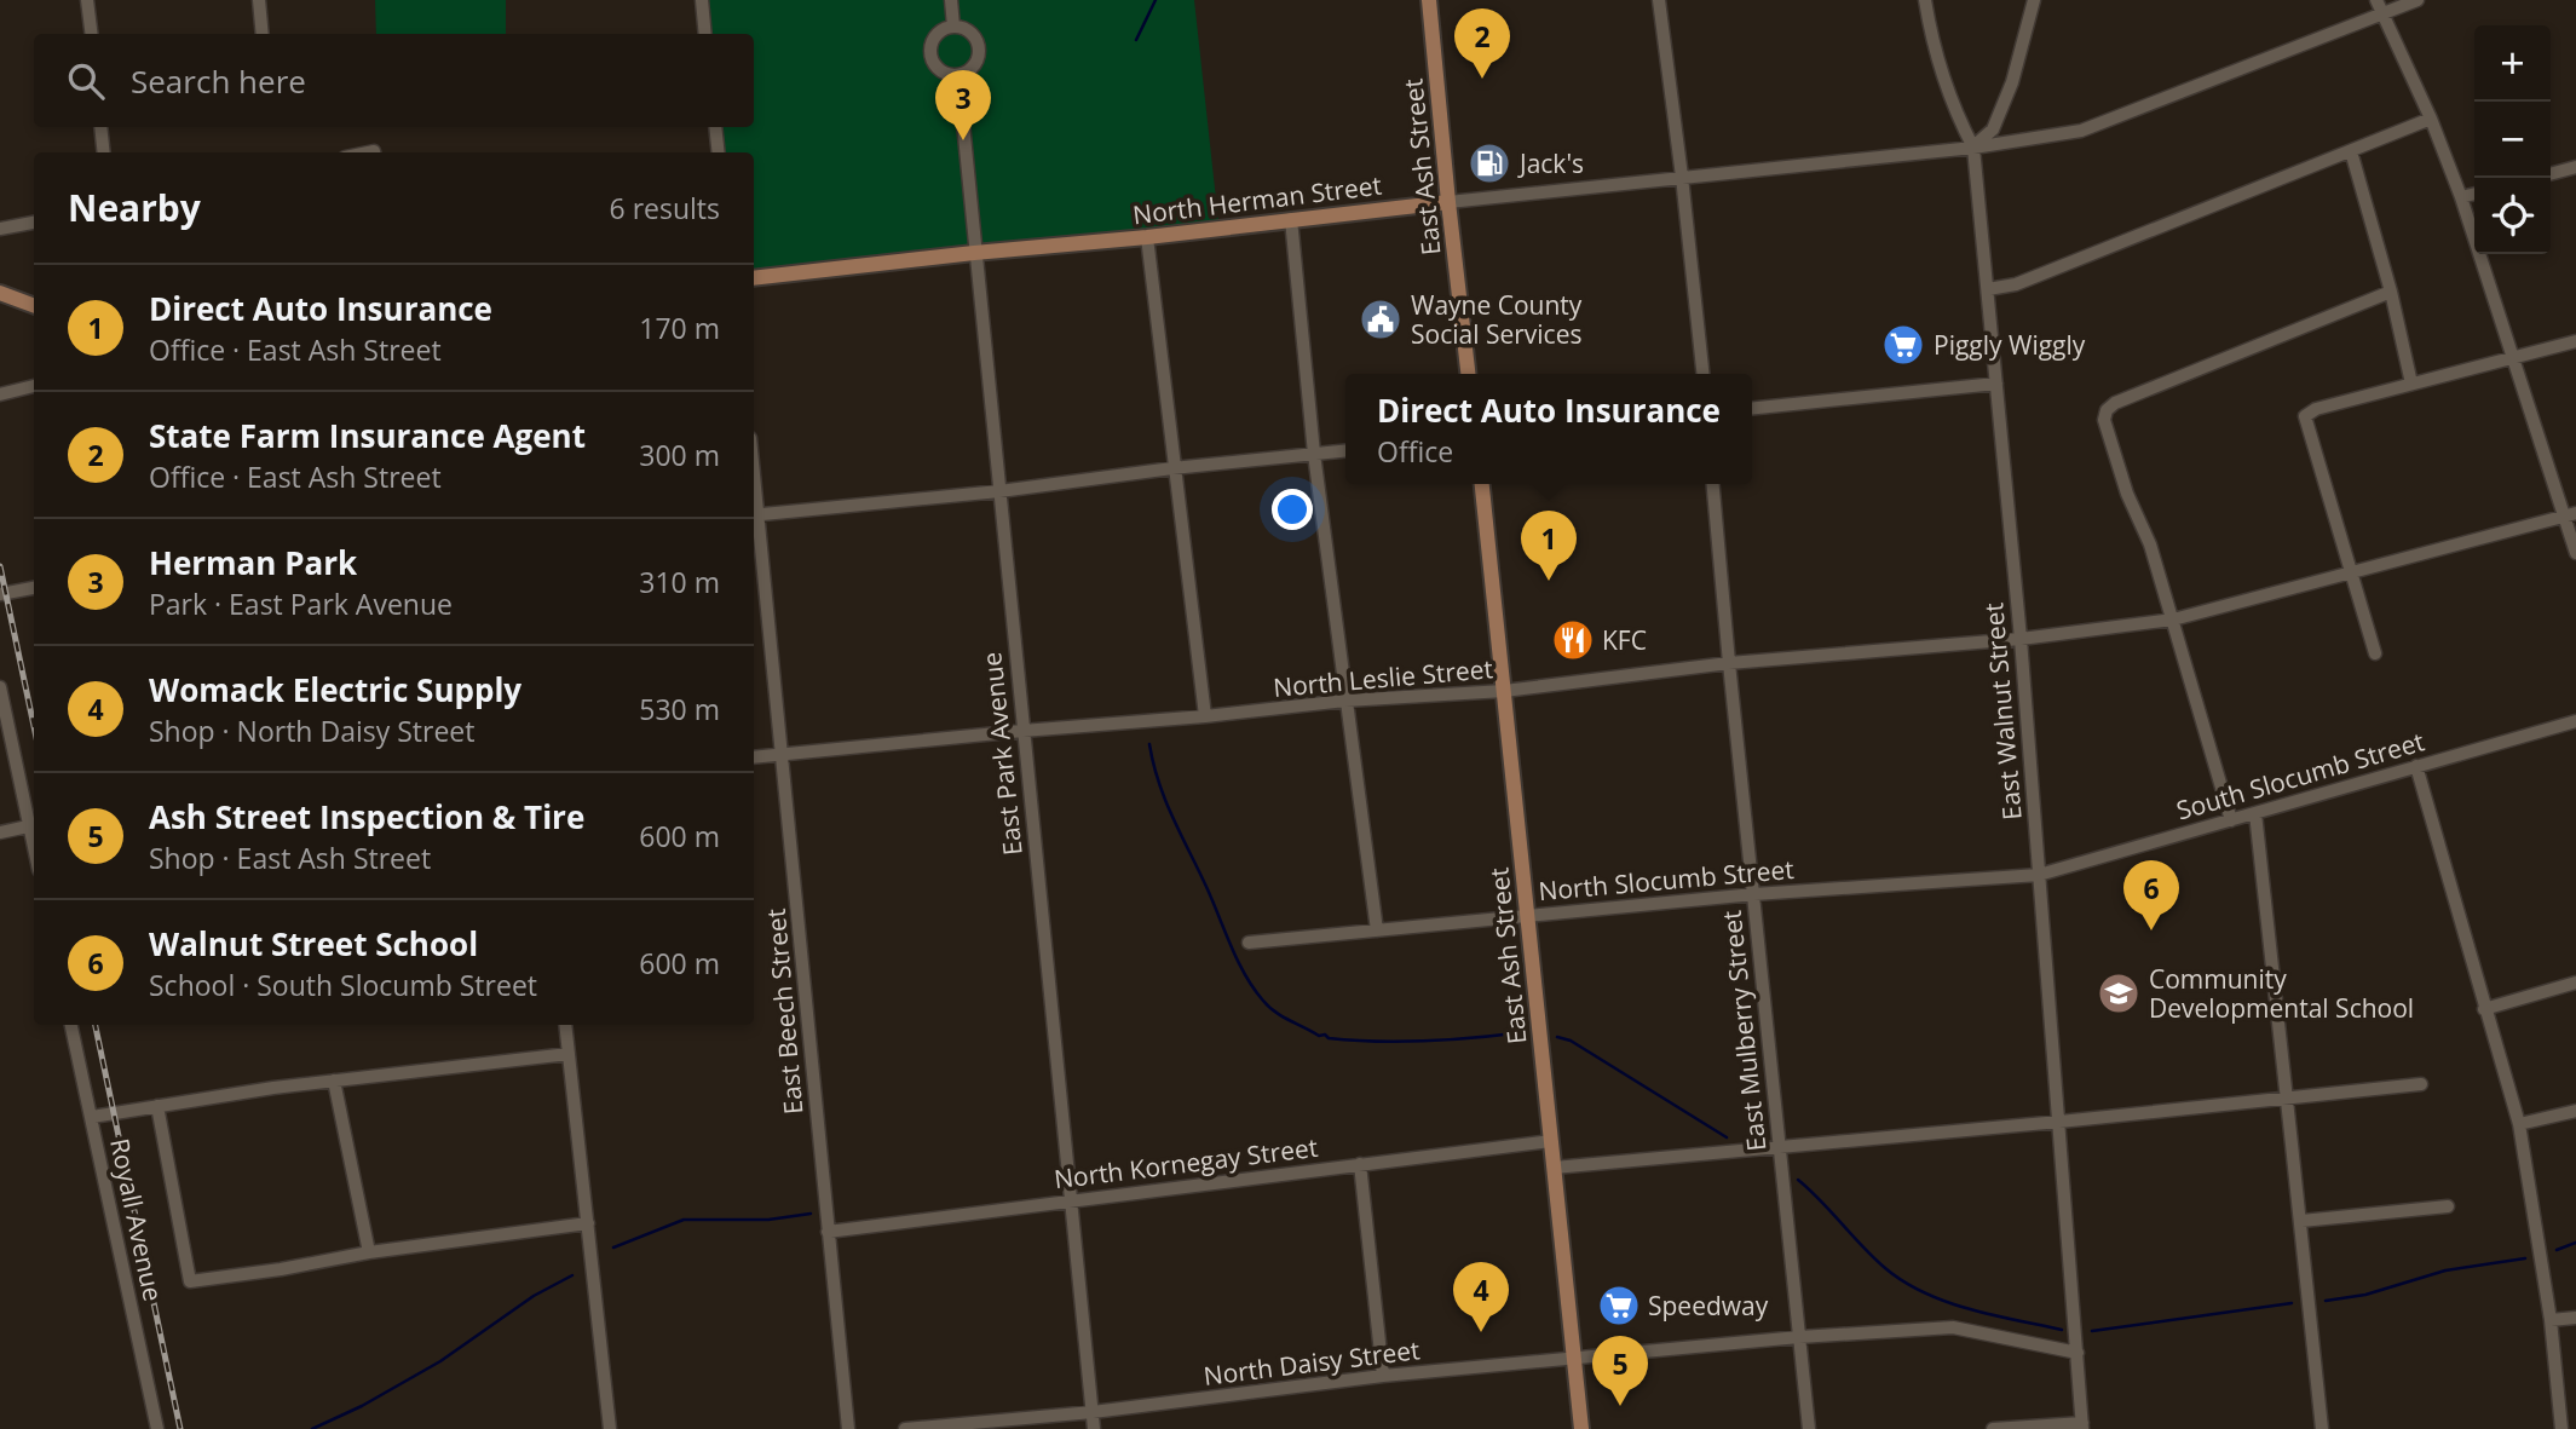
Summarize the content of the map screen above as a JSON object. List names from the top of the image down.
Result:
{
  "streets": {
    "main road": ["East Ash Street", "North Herman Street"],
    "street": [
      "North Leslie Street",
      "East Walnut Street",
      "East Park Avenue",
      "South Slocumb Street",
      "North Slocumb Street",
      "East Beech Street",
      "East Mulberry Street",
      "North Kornegay Street",
      "Royall Avenue",
      "North Daisy Street"
    ]
  },
  "crossings": [
    ["East Ash Street", "North Herman Street"],
    ["East Ash Street", "North Leslie Street"],
    ["East Ash Street", "North Slocumb Street"],
    ["East Ash Street", "North Kornegay Street"],
    ["East Ash Street", "North Daisy Street"],
    ["North Herman Street", "East Walnut Street"],
    ["North Herman Street", "East Park Avenue"],
    ["North Leslie Street", "East Walnut Street"],
    ["North Leslie Street", "East Park Avenue"],
    ["North Leslie Street", "East Beech Street"],
    ["North Leslie Street", "East Mulberry Street"],
    ["East Walnut Street", "South Slocumb Street"],
    ["East Walnut Street", "North Slocumb Street"],
    ["East Walnut Street", "North Daisy Street"],
    ["East Park Avenue", "North Kornegay Street"],
    ["East Park Avenue", "North Daisy Street"],
    ["South Slocumb Street", "North Slocumb Street"],
    ["North Slocumb Street", "East Mulberry Street"],
    ["East Beech Street", "North Kornegay Street"],
    ["East Mulberry Street", "North Daisy Street"]
  ],
  "places": {
    "fuel station": ["Jack's"],
    "public building": ["Wayne County Social Services"],
    "supermarket": ["Piggly Wiggly", "Speedway"],
    "restaurant": ["KFC"],
    "school or university": ["Community Developmental School"]
  },
  "page": {
    "pins": [
      "2",
      "3",
      "1",
      "6",
      "4",
      "5"
    ],
    "map_buttons": ["+", "−"],
    "search": "Search here",
    "heading": ["Nearby", "6 results"],
    "list": [
      {
        "mark": "1",
        "name": "Direct Auto Insurance",
        "note": "Office · East Ash Street",
        "value": "170 m"
      },
      {
        "mark": "2",
        "name": "State Farm Insurance Agent",
        "note": "Office · East Ash Street",
        "value": "300 m"
      },
      {
        "mark": "3",
        "name": "Herman Park",
        "note": "Park · East Park Avenue",
        "value": "310 m"
      },
      {
        "mark": "4",
        "name": "Womack Electric Supply",
        "note": "Shop · North Daisy Street",
        "value": "530 m"
      },
      {
        "mark": "5",
        "name": "Ash Street Inspection & Tire",
        "note": "Shop · East Ash Street",
        "value": "600 m"
      },
      {
        "mark": "6",
        "name": "Walnut Street School",
        "note": "School · South Slocumb Street",
        "value": "600 m"
      }
    ],
    "popup": ["Direct Auto Insurance", "Office"]
  }
}
